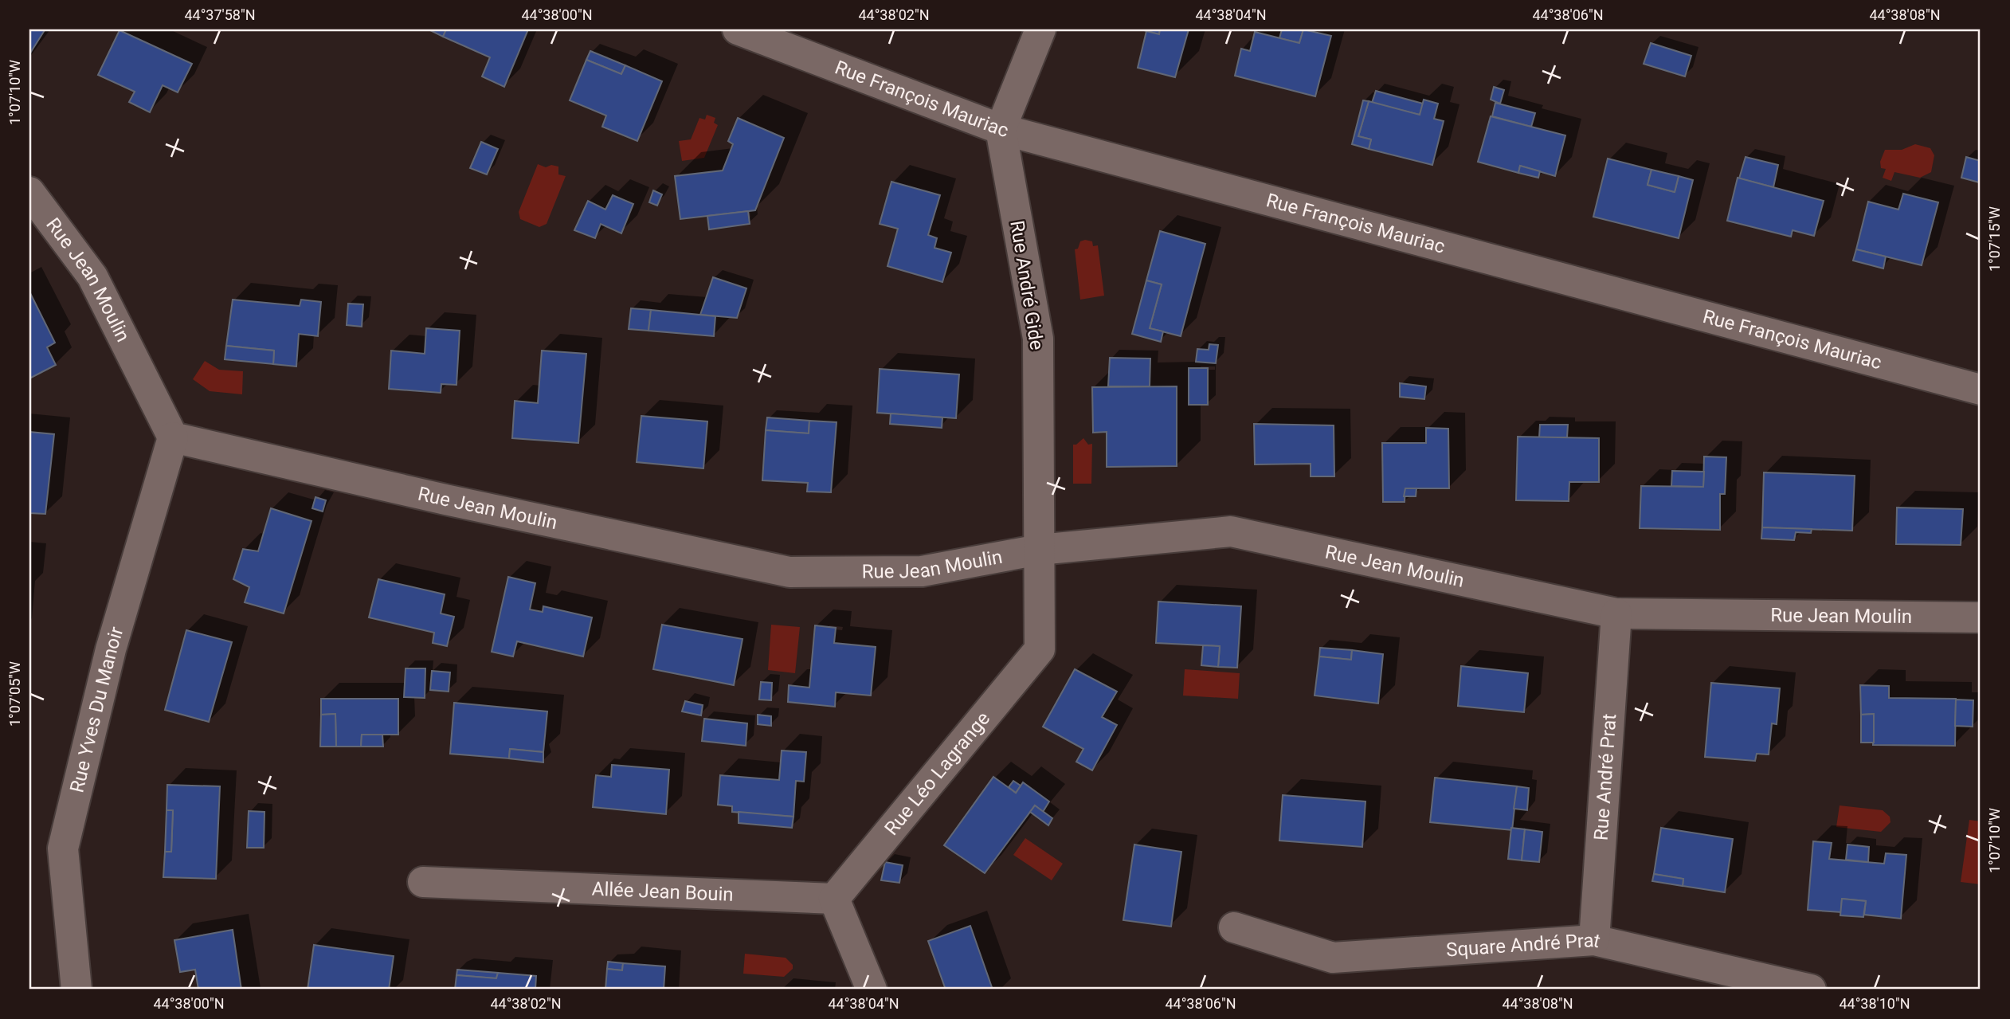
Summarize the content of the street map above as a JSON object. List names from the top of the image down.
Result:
{
  "streets": {
    "street": [
      "Rue François Mauriac",
      "Rue Jean Moulin",
      "Rue André Gide",
      "Rue Yves Du Manoir",
      "Rue Léo Lagrange",
      "Rue André Prat",
      "Allée Jean Bouin",
      "Square André Prat"
    ]
  },
  "crossings": [
    ["Rue François Mauriac", "Rue André Gide"],
    ["Rue Jean Moulin", "Rue André Gide"],
    ["Rue Jean Moulin", "Rue Yves Du Manoir"],
    ["Rue Jean Moulin", "Rue Léo Lagrange"],
    ["Rue Jean Moulin", "Rue André Prat"],
    ["Rue André Gide", "Rue Léo Lagrange"],
    ["Rue Léo Lagrange", "Allée Jean Bouin"],
    ["Rue André Prat", "Square André Prat"]
  ],
  "coordinates": [
    "44°37'58\"N",
    "44°38'00\"N",
    "44°38'02\"N",
    "44°38'04\"N",
    "44°38'06\"N",
    "44°38'08\"N",
    "1°07'10\"W",
    "1°07'15\"W",
    "1°07'05\"W",
    "44°38'10\"N"
  ]
}
